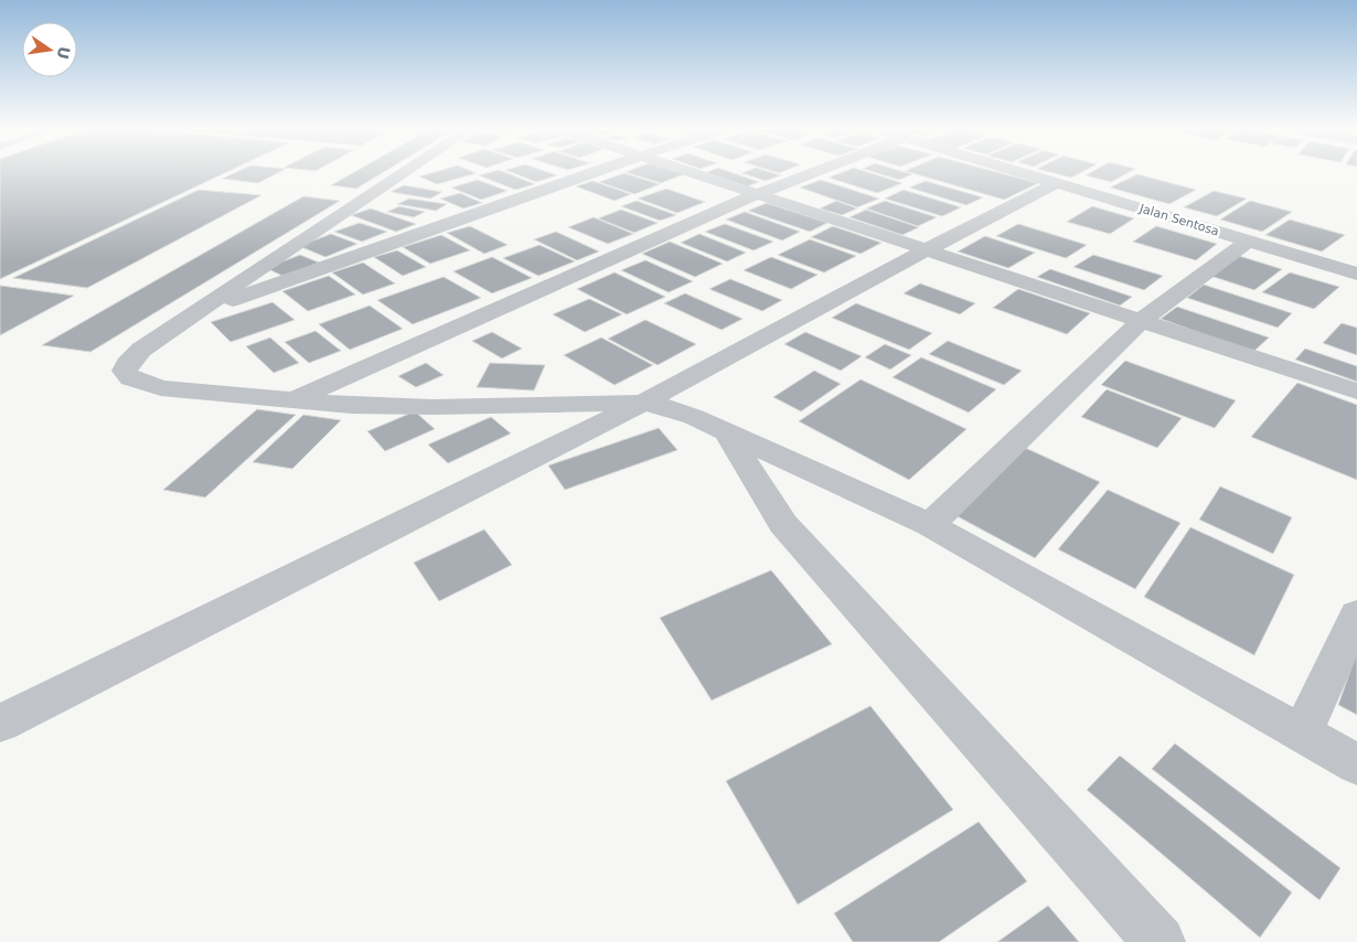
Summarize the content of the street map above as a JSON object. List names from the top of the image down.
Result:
{
  "streets": {
    "street": ["Jalan Sentosa"]
  },
  "north": "right"
}
